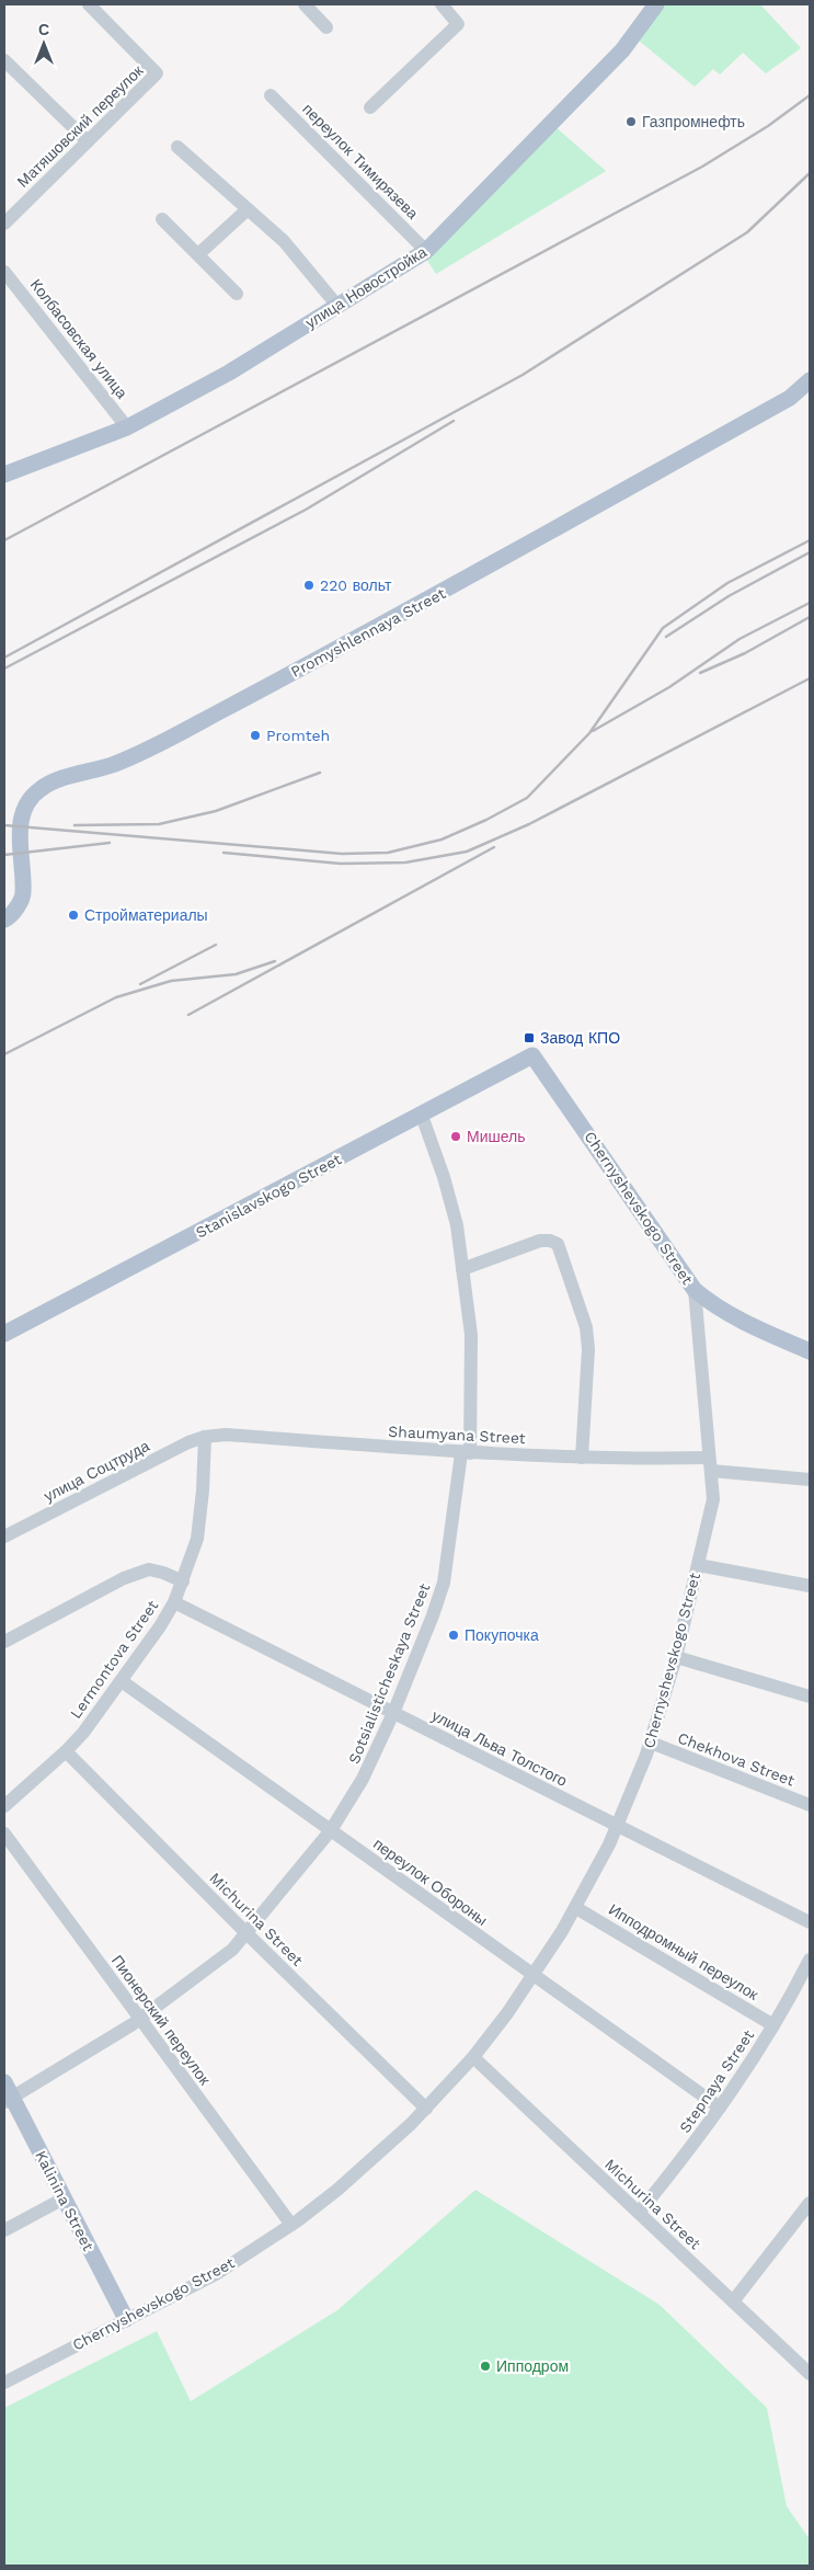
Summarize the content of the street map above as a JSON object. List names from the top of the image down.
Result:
{
  "streets": {
    "main road": [
      "улица Новостройка",
      "Promyshlennaya Street",
      "Stanislavskogo Street",
      "Chernyshevskogo Street",
      "Kalinina Street"
    ],
    "street": [
      "Матяшовский переулок",
      "переулок Тимирязева",
      "Колбасовская улица",
      "Shaumyana Street",
      "улица Соцтруда",
      "Lermontova Street",
      "Sotsialisticheskaya Street",
      "улица Льва Толстого",
      "Chekhova Street",
      "переулок Обороны",
      "Michurina Street",
      "Ипподромный переулок",
      "Пионерский переулок",
      "Stepnaya Street"
    ]
  },
  "crossings": [
    ["переулок Тимирязева", "улица Новостройка"],
    ["улица Новостройка", "Колбасовская улица"],
    ["Stanislavskogo Street", "Chernyshevskogo Street"],
    ["Stanislavskogo Street", "Sotsialisticheskaya Street"],
    ["Chernyshevskogo Street", "Shaumyana Street"],
    ["Chernyshevskogo Street", "улица Льва Толстого"],
    ["Chernyshevskogo Street", "Chekhova Street"],
    ["Chernyshevskogo Street", "переулок Обороны"],
    ["Chernyshevskogo Street", "Michurina Street"],
    ["Chernyshevskogo Street", "Ипподромный переулок"],
    ["Chernyshevskogo Street", "Пионерский переулок"],
    ["Chernyshevskogo Street", "Kalinina Street"],
    ["Shaumyana Street", "улица Соцтруда"],
    ["Shaumyana Street", "Lermontova Street"],
    ["Shaumyana Street", "Sotsialisticheskaya Street"],
    ["улица Соцтруда", "Lermontova Street"],
    ["Lermontova Street", "улица Льва Толстого"],
    ["Lermontova Street", "переулок Обороны"],
    ["Lermontova Street", "Michurina Street"],
    ["Sotsialisticheskaya Street", "улица Льва Толстого"],
    ["Sotsialisticheskaya Street", "переулок Обороны"],
    ["Sotsialisticheskaya Street", "Michurina Street"],
    ["Sotsialisticheskaya Street", "Пионерский переулок"],
    ["Sotsialisticheskaya Street", "Kalinina Street"],
    ["переулок Обороны", "Stepnaya Street"],
    ["Michurina Street", "Stepnaya Street"],
    ["Ипподромный переулок", "Stepnaya Street"]
  ],
  "places": {
    "other": [
      "Газпромнефть",
      "220 вольт",
      "Promteh",
      "Стройматериалы",
      "Мишель",
      "Покупочка",
      "Ипподром"
    ],
    "transit": ["Завод КПО"]
  },
  "north": "top"
}
